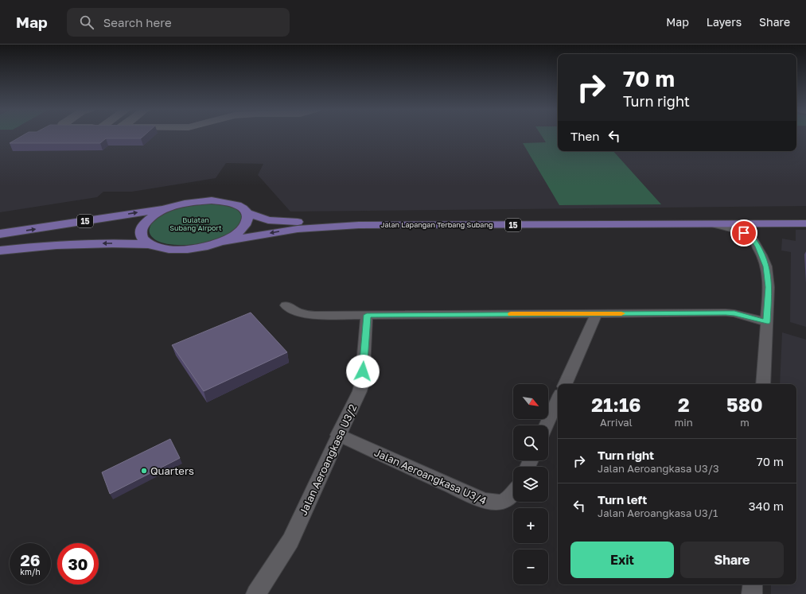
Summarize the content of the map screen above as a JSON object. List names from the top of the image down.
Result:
{
  "streets": {
    "main road": ["15", "Jalan Lapangan Terbang Subang"],
    "street": ["Jalan Aeroangkasa U3/2", "Jalan Aeroangkasa U3/4"]
  },
  "crossings": [
    ["15", "Jalan Lapangan Terbang Subang"],
    ["Jalan Aeroangkasa U3/2", "Jalan Aeroangkasa U3/4"]
  ],
  "parks": ["Bulatan Subang Airport"],
  "places": ["Quarters"],
  "north": "bottom right",
  "page": {
    "header": "Map",
    "search": "Search here",
    "nav": ["Map", "Layers", "Share"],
    "turn": ["70 m", "Turn right"],
    "then": "Then",
    "map_buttons": ["+", "−"],
    "eta": [
      "21:16",
      "Arrival",
      "2",
      "min",
      "580",
      "m"
    ],
    "list": [
      {
        "name": "Turn right",
        "note": "Jalan Aeroangkasa U3/3",
        "value": "70 m"
      },
      {
        "name": "Turn left",
        "note": "Jalan Aeroangkasa U3/1",
        "value": "340 m"
      }
    ],
    "buttons": ["Exit", "Share"],
    "speed": "26 km/h",
    "limit": "30"
  }
}
